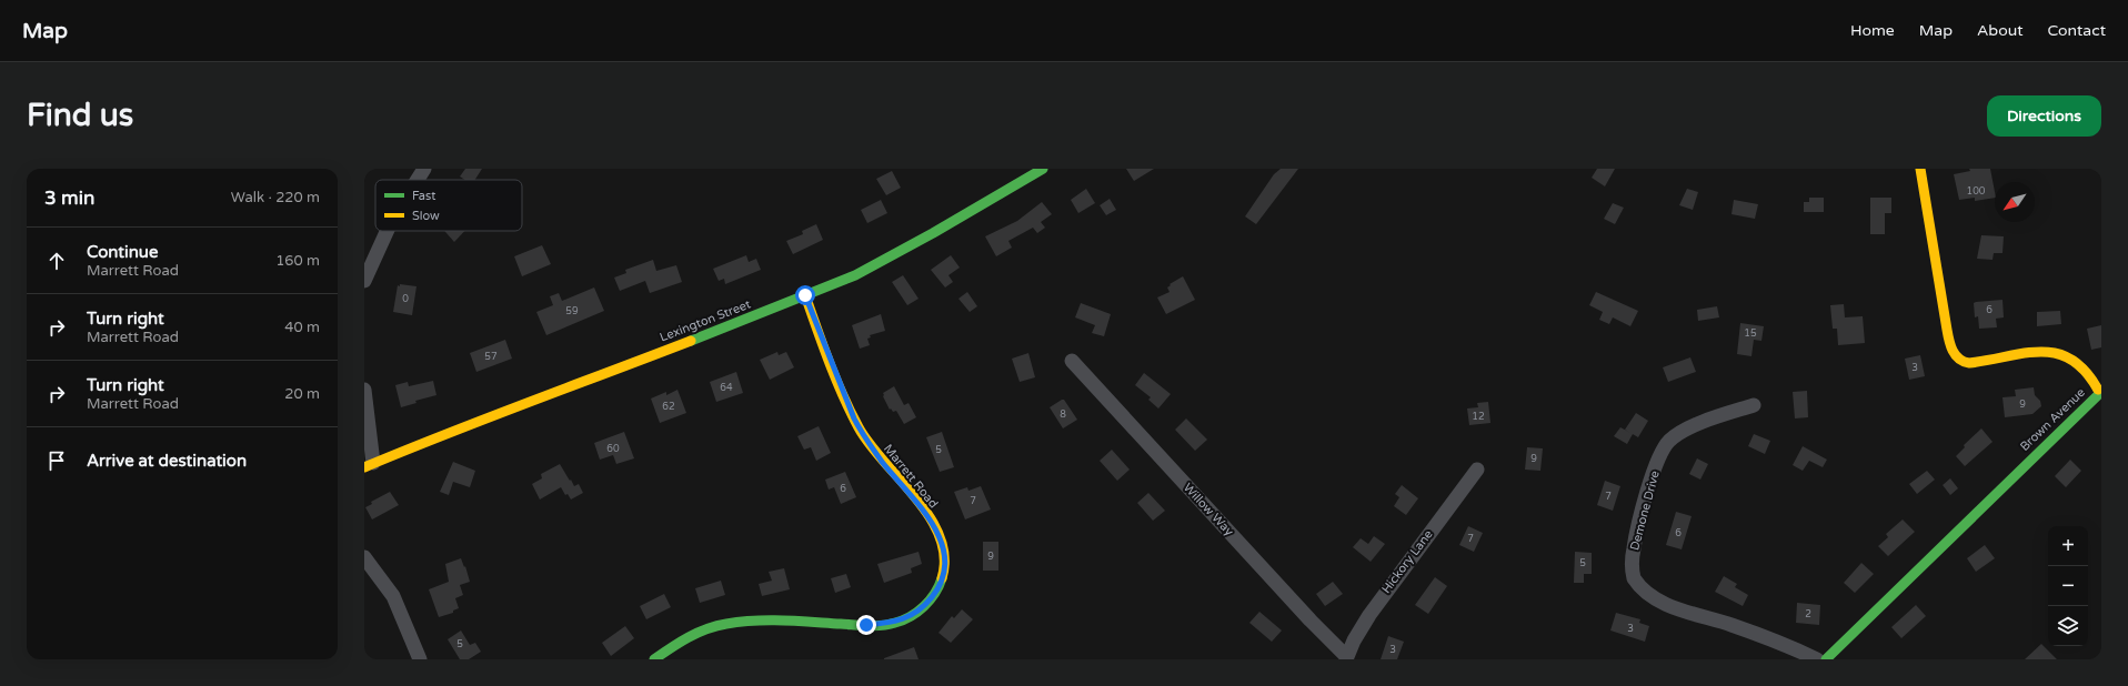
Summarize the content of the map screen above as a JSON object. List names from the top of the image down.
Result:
{
  "streets": {
    "street": [
      "Lexington Street",
      "Brown Avenue",
      "Marrett Road",
      "Willow Way",
      "Demone Drive",
      "Hickory Lane"
    ]
  },
  "crossings": [
    ["Lexington Street", "Marrett Road"],
    ["Willow Way", "Hickory Lane"]
  ],
  "house_numbers": [
    "100",
    "0",
    "6",
    "59",
    "15",
    "57",
    "3",
    "64",
    "9",
    "62",
    "8",
    "12",
    "60",
    "5",
    "9",
    "6",
    "7",
    "7",
    "6",
    "7",
    "9",
    "5",
    "2",
    "3",
    "5",
    "3"
  ],
  "legend": ["Fast", "Slow"],
  "north": "bottom left",
  "page": {
    "header": "Map",
    "nav": [
      "Home",
      "Map",
      "About",
      "Contact"
    ],
    "buttons": "Directions",
    "title": "Find us",
    "heading": ["3 min", "Walk · 220 m"],
    "list": [
      ["Continue", "Marrett Road", "160 m"],
      ["Turn right", "Marrett Road", "40 m"],
      ["Turn right", "Marrett Road", "20 m"],
      "Arrive at destination"
    ],
    "map_buttons": ["+", "−"]
  }
}
